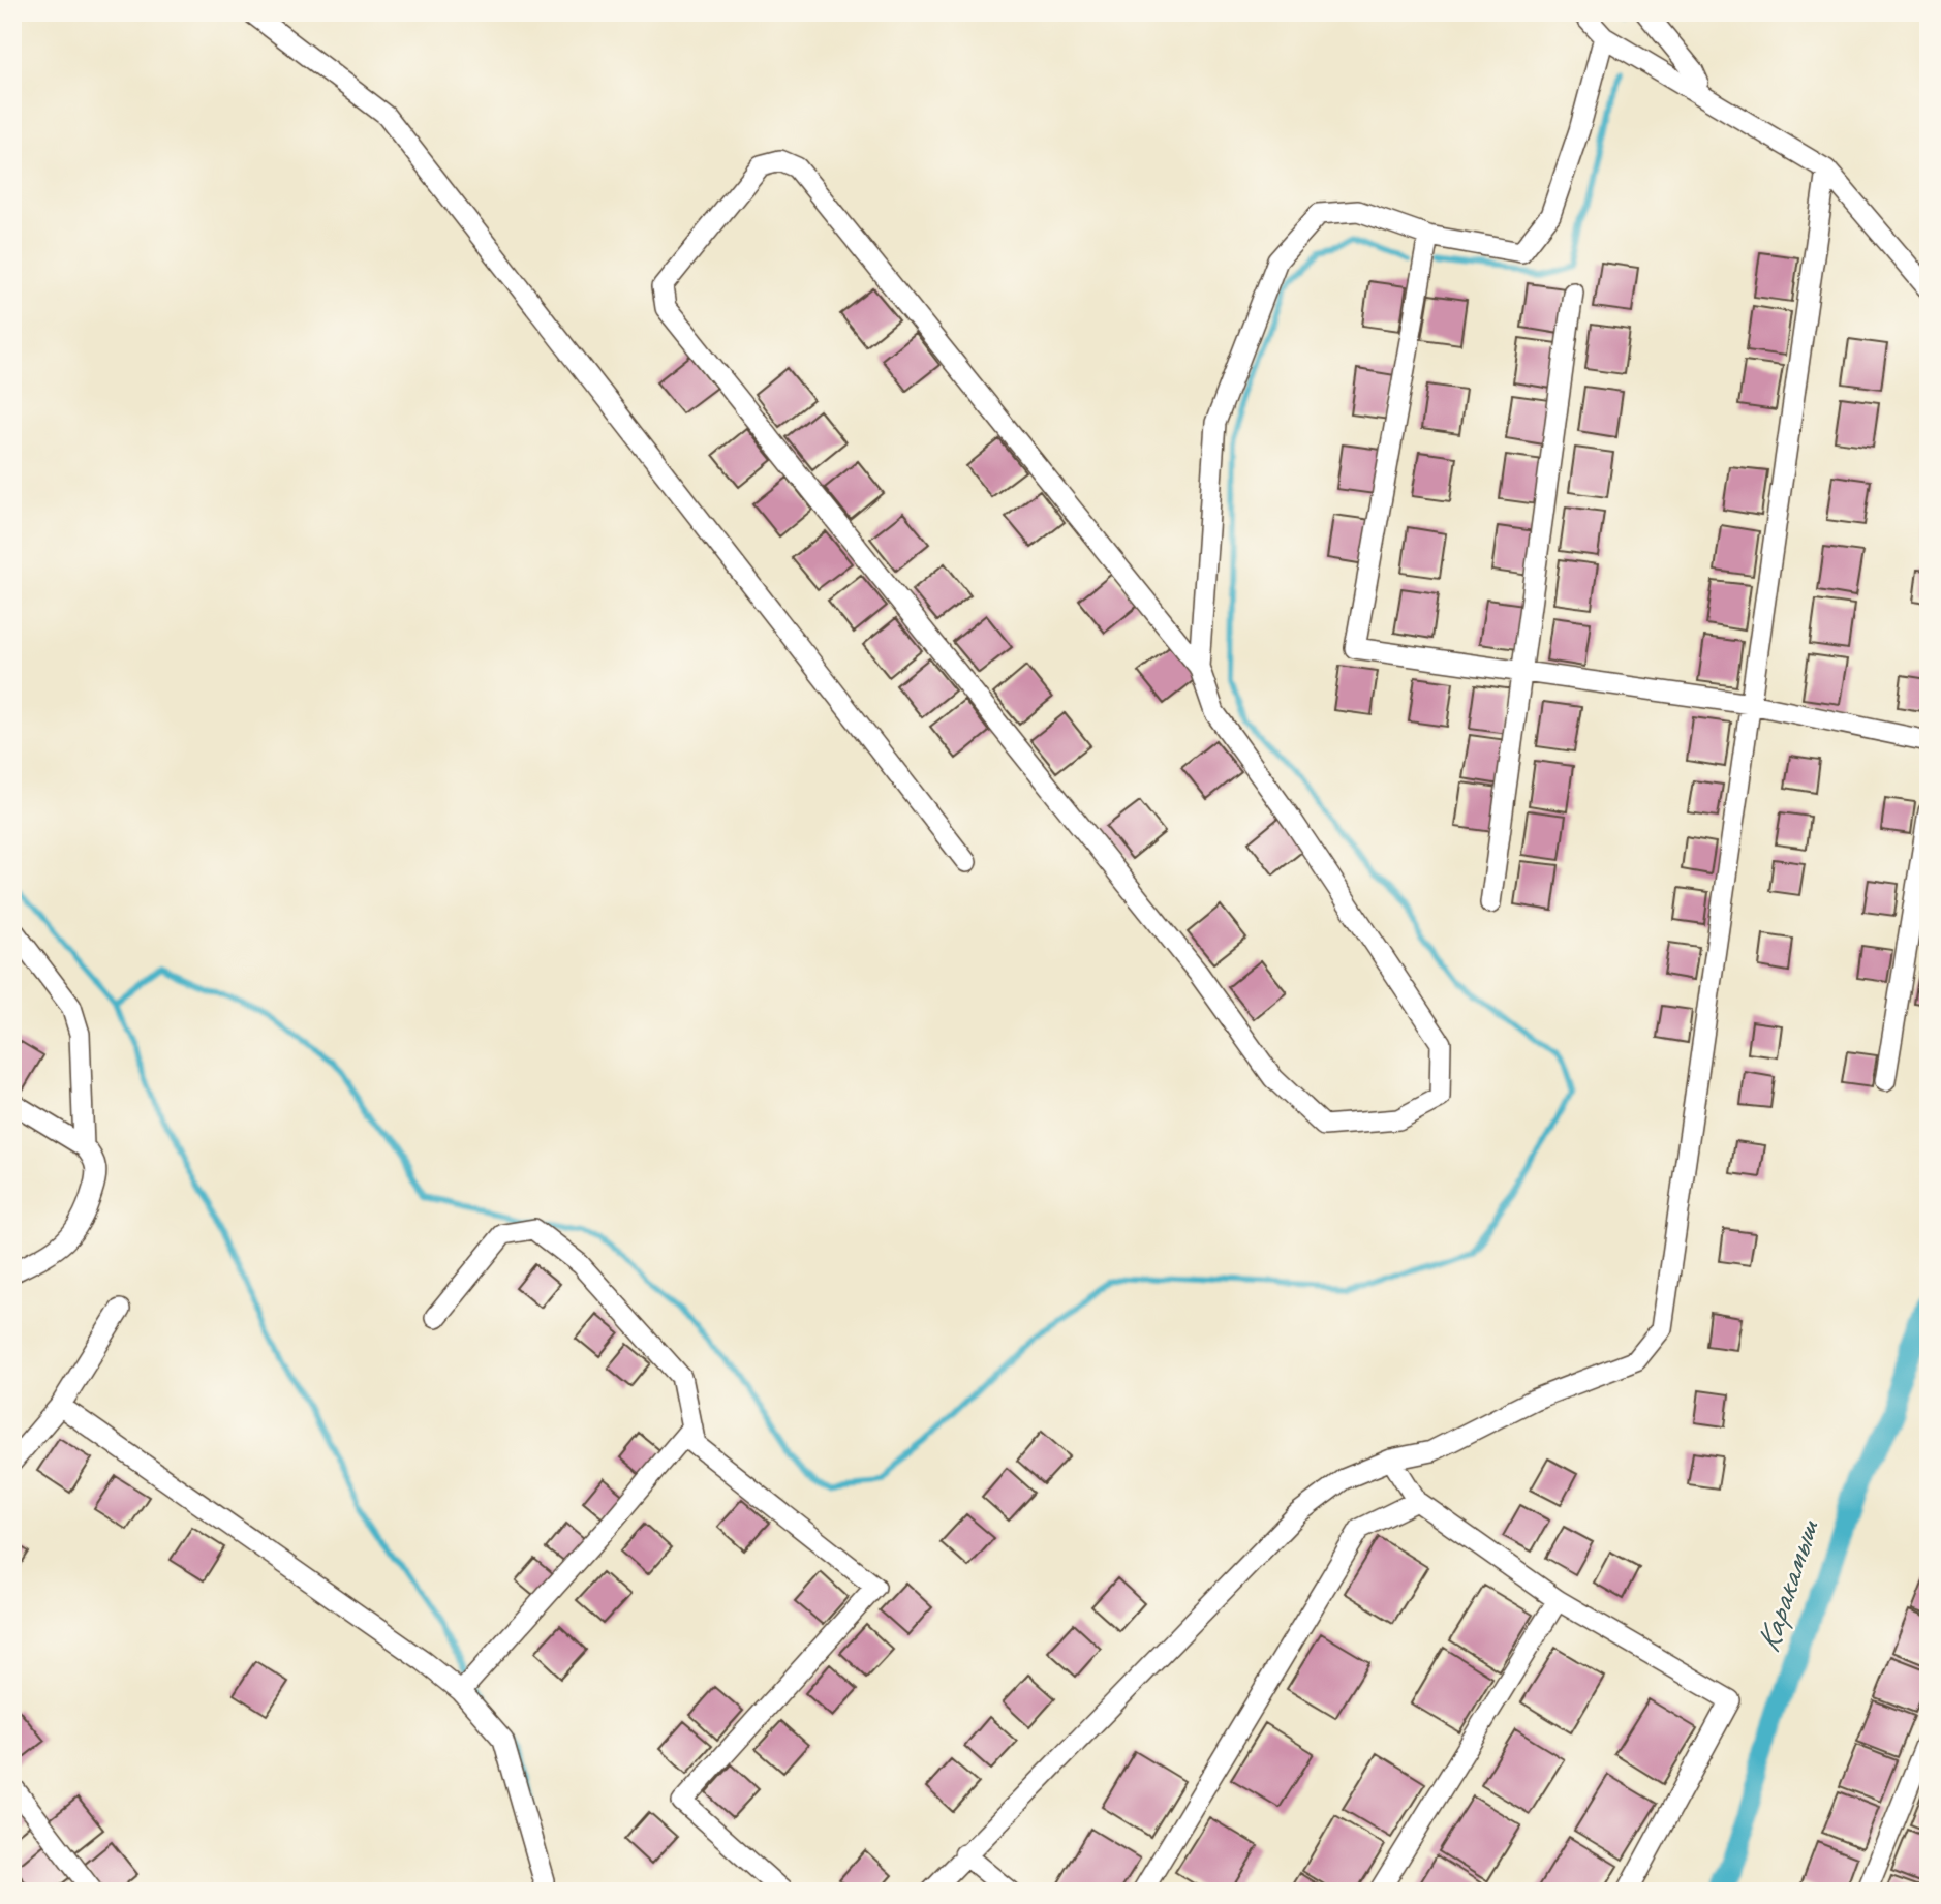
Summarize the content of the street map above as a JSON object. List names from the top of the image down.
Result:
{
  "water": ["Каракамыш"]
}
